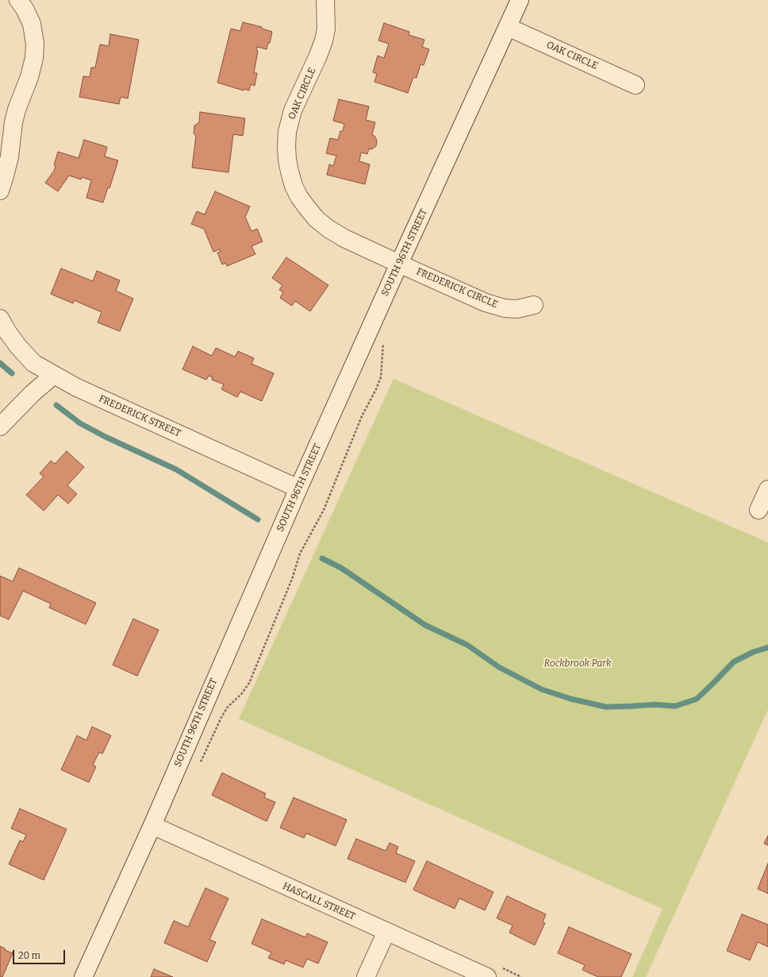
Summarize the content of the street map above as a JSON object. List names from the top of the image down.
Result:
{
  "streets": {
    "street": [
      "OAK CIRCLE",
      "SOUTH 96TH STREET",
      "FREDERICK CIRCLE",
      "FREDERICK STREET",
      "HASCALL STREET"
    ]
  },
  "crossings": [
    ["OAK CIRCLE", "SOUTH 96TH STREET"],
    ["OAK CIRCLE", "FREDERICK CIRCLE"],
    ["SOUTH 96TH STREET", "FREDERICK CIRCLE"],
    ["SOUTH 96TH STREET", "FREDERICK STREET"],
    ["SOUTH 96TH STREET", "HASCALL STREET"]
  ],
  "parks": ["Rockbrook Park"],
  "scale_bar": "20 m"
}
